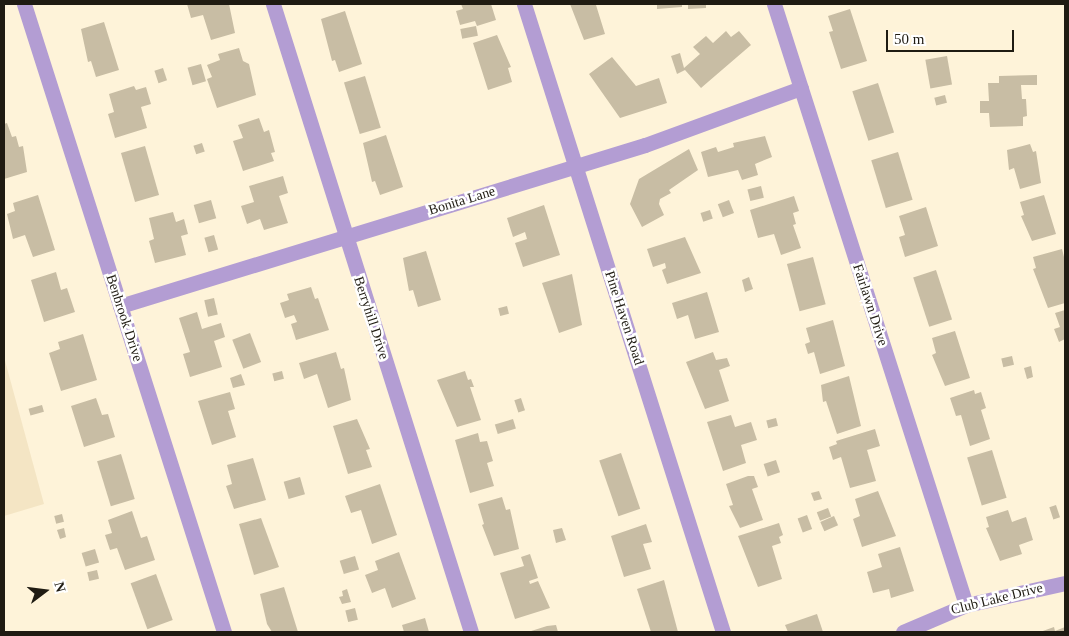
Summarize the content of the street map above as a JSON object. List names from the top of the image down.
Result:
{
  "streets": {
    "street": [
      "Bonita Lane",
      "Fairlawn Drive",
      "Benbrook Drive",
      "Berryhill Drive",
      "Pine Haven Road",
      "Club Lake Drive"
    ]
  },
  "crossings": [
    ["Bonita Lane", "Fairlawn Drive"],
    ["Bonita Lane", "Benbrook Drive"],
    ["Bonita Lane", "Berryhill Drive"],
    ["Bonita Lane", "Pine Haven Road"],
    ["Fairlawn Drive", "Club Lake Drive"]
  ],
  "scale_bar": "50 m",
  "north": "right"
}
